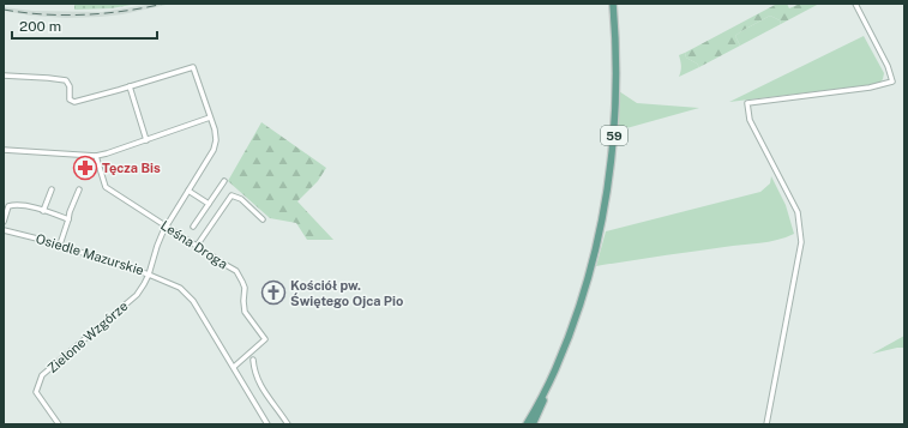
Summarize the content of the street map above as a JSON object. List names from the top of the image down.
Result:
{
  "streets": {
    "main road": ["59"],
    "street": ["Leśna Droga", "Osiedle Mazurskie", "Zielone Wzgórze"]
  },
  "crossings": [
    ["Leśna Droga", "Osiedle Mazurskie"],
    ["Osiedle Mazurskie", "Zielone Wzgórze"]
  ],
  "places": {
    "pharmacy": ["Tęcza Bis"],
    "church": ["Kościół pw. Świętego Ojca Pio"]
  },
  "scale_bar": "200 m"
}
